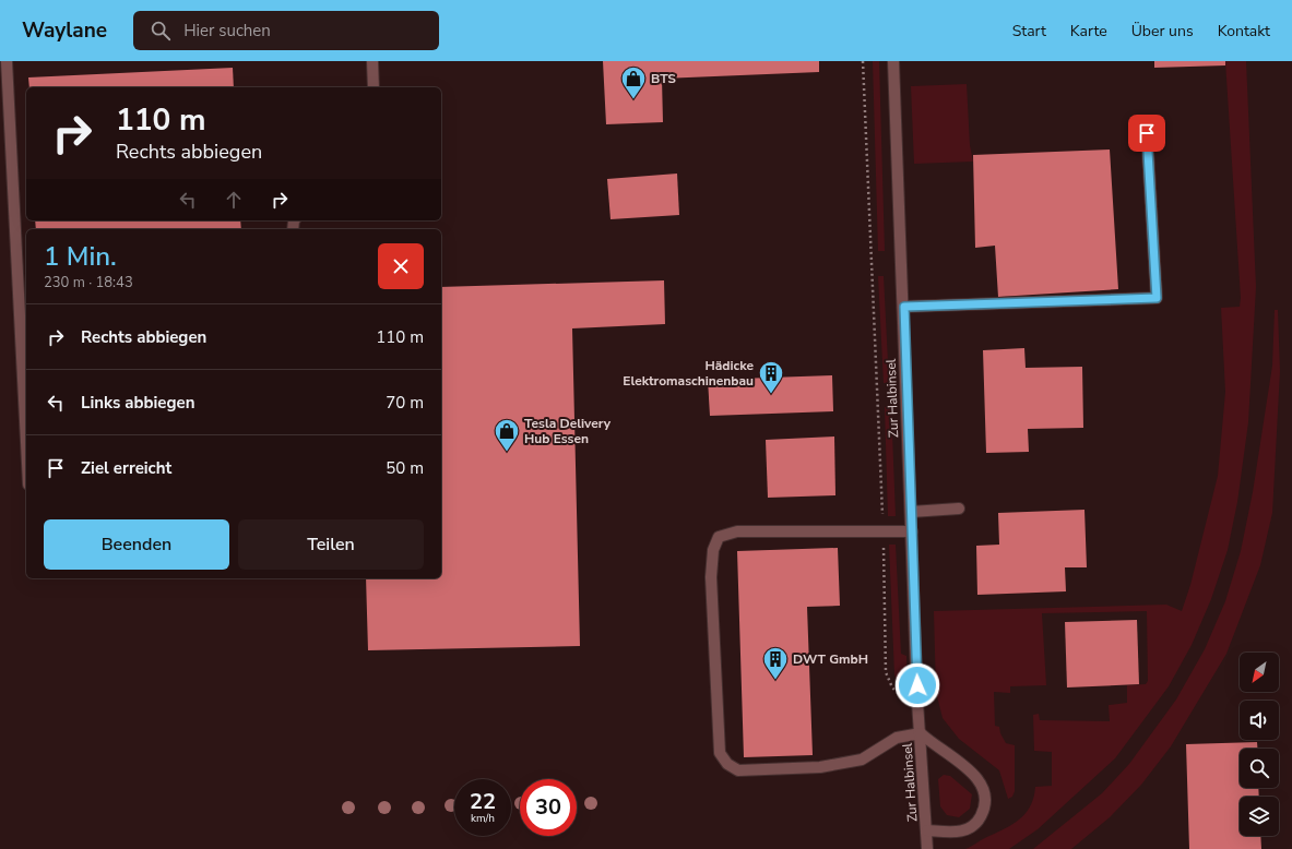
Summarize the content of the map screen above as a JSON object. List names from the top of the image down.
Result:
{
  "streets": {
    "street": ["Zur Halbinsel"]
  },
  "places": {
    "shop": ["BTS", "Tesla Delivery Hub Essen"],
    "building": ["Hädicke Elektromaschinenbau", "DWT GmbH"]
  },
  "north": "bottom left",
  "page": {
    "header": "Waylane",
    "search": "Hier suchen",
    "nav": [
      "Start",
      "Karte",
      "Über uns",
      "Kontakt"
    ],
    "turn": ["110 m", "Rechts abbiegen"],
    "heading": ["1 Min.", "230 m · 18:43"],
    "list": [
      {
        "name": "Rechts abbiegen",
        "value": "110 m"
      },
      {
        "name": "Links abbiegen",
        "value": "70 m"
      },
      {
        "name": "Ziel erreicht",
        "value": "50 m"
      }
    ],
    "buttons": ["Beenden", "Teilen"],
    "speed": "22 km/h",
    "limit": "30"
  }
}
